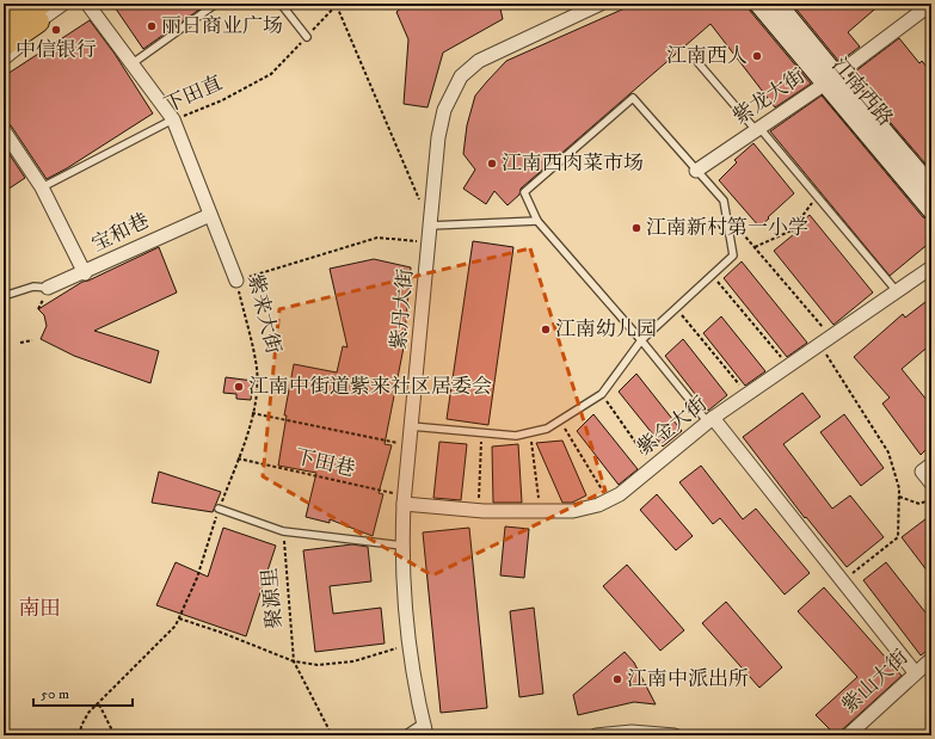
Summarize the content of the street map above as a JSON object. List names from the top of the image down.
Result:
{
  "streets": {
    "main road": ["江南西路"],
    "street": [
      "紫龙大街",
      "宝和巷",
      "紫丹大街",
      "紫来大街",
      "紫金大街",
      "紫山大街"
    ],
    "lane": ["下田直"],
    "path": ["下田巷", "聚源里"]
  },
  "crossings": [
    ["江南西路", "紫龙大街"],
    ["下田直", "紫来大街"],
    ["宝和巷", "紫来大街"],
    ["紫丹大街", "紫金大街"],
    ["紫丹大街", "下田巷"],
    ["紫来大街", "下田巷"],
    ["紫来大街", "聚源里"],
    ["紫金大街", "下田巷"]
  ],
  "districts": ["南田"],
  "places": [
    "丽日商业广场",
    "中信银行",
    "江南西人",
    "江南西肉菜市场",
    "江南新村第一小学",
    "江南幼儿园",
    "江南中街道紫来社区居委会",
    "江南中派出所"
  ],
  "scale_bar": "50 m"
}
